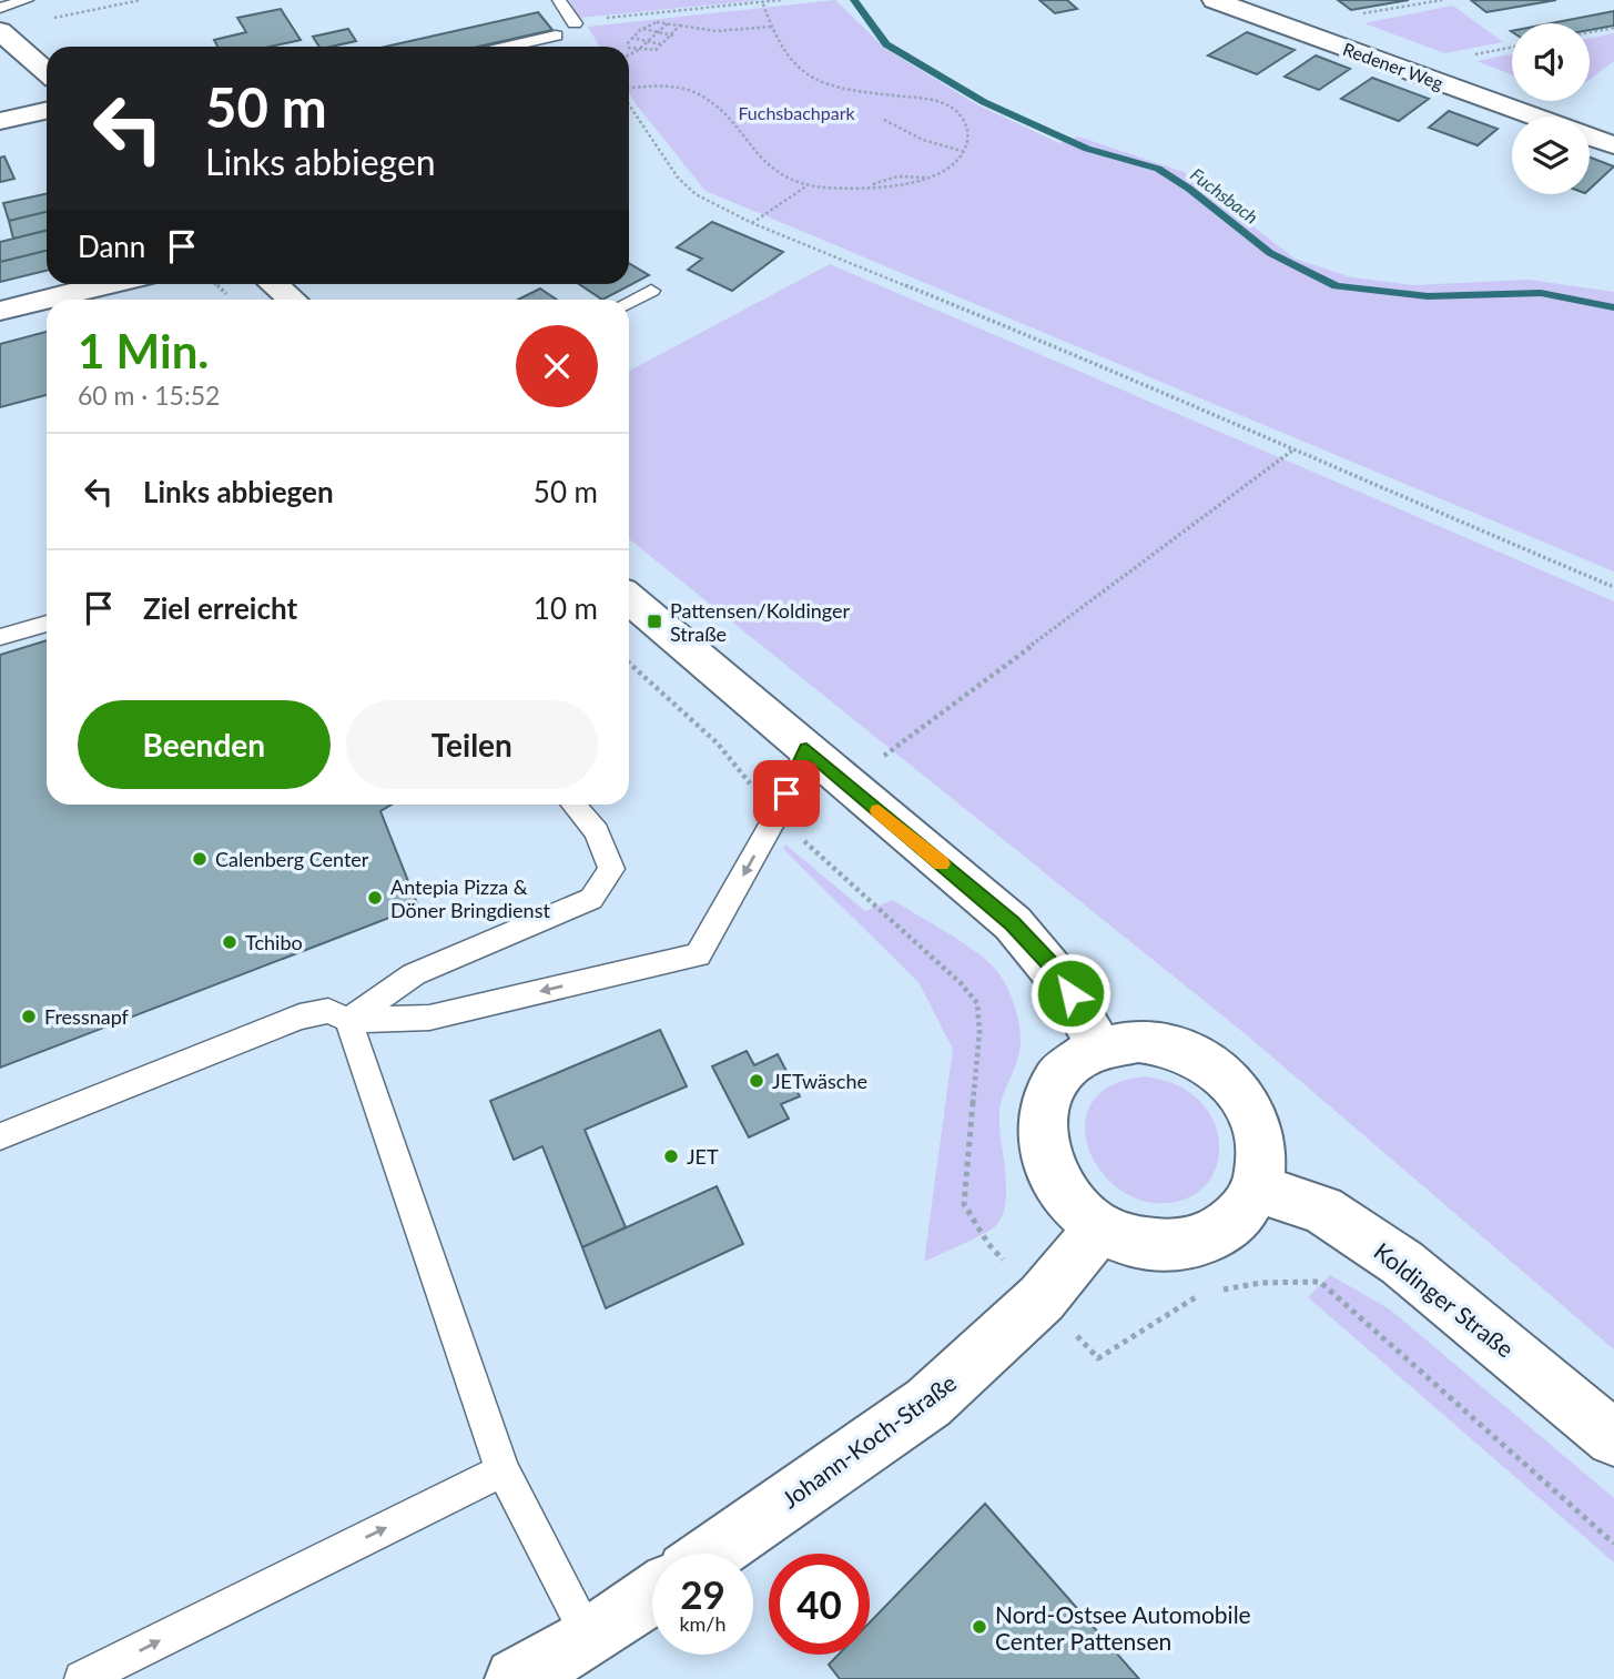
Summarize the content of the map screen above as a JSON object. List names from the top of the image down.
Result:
{
  "streets": {
    "street": ["Redener Weg", "Koldinger Straße", "Johann-Koch-Straße"]
  },
  "crossings": [
    ["Koldinger Straße", "Johann-Koch-Straße"]
  ],
  "water": ["Fuchsbach"],
  "parks": ["Fuchsbachpark"],
  "places": {
    "transit": ["Pattensen/Koldinger Straße"],
    "other": [
      "Calenberg Center",
      "Antepia Pizza & Döner Bringdienst",
      "Tchibo",
      "Fressnapf",
      "JETwäsche",
      "JET",
      "Nord-Ostsee Automobile Center Pattensen"
    ]
  },
  "page": {
    "turn": ["50 m", "Links abbiegen"],
    "then": "Dann",
    "heading": ["1 Min.", "60 m · 15:52"],
    "list": [
      {
        "name": "Links abbiegen",
        "value": "50 m"
      },
      {
        "name": "Ziel erreicht",
        "value": "10 m"
      }
    ],
    "buttons": ["Beenden", "Teilen"],
    "speed": "29 km/h",
    "limit": "40"
  }
}
